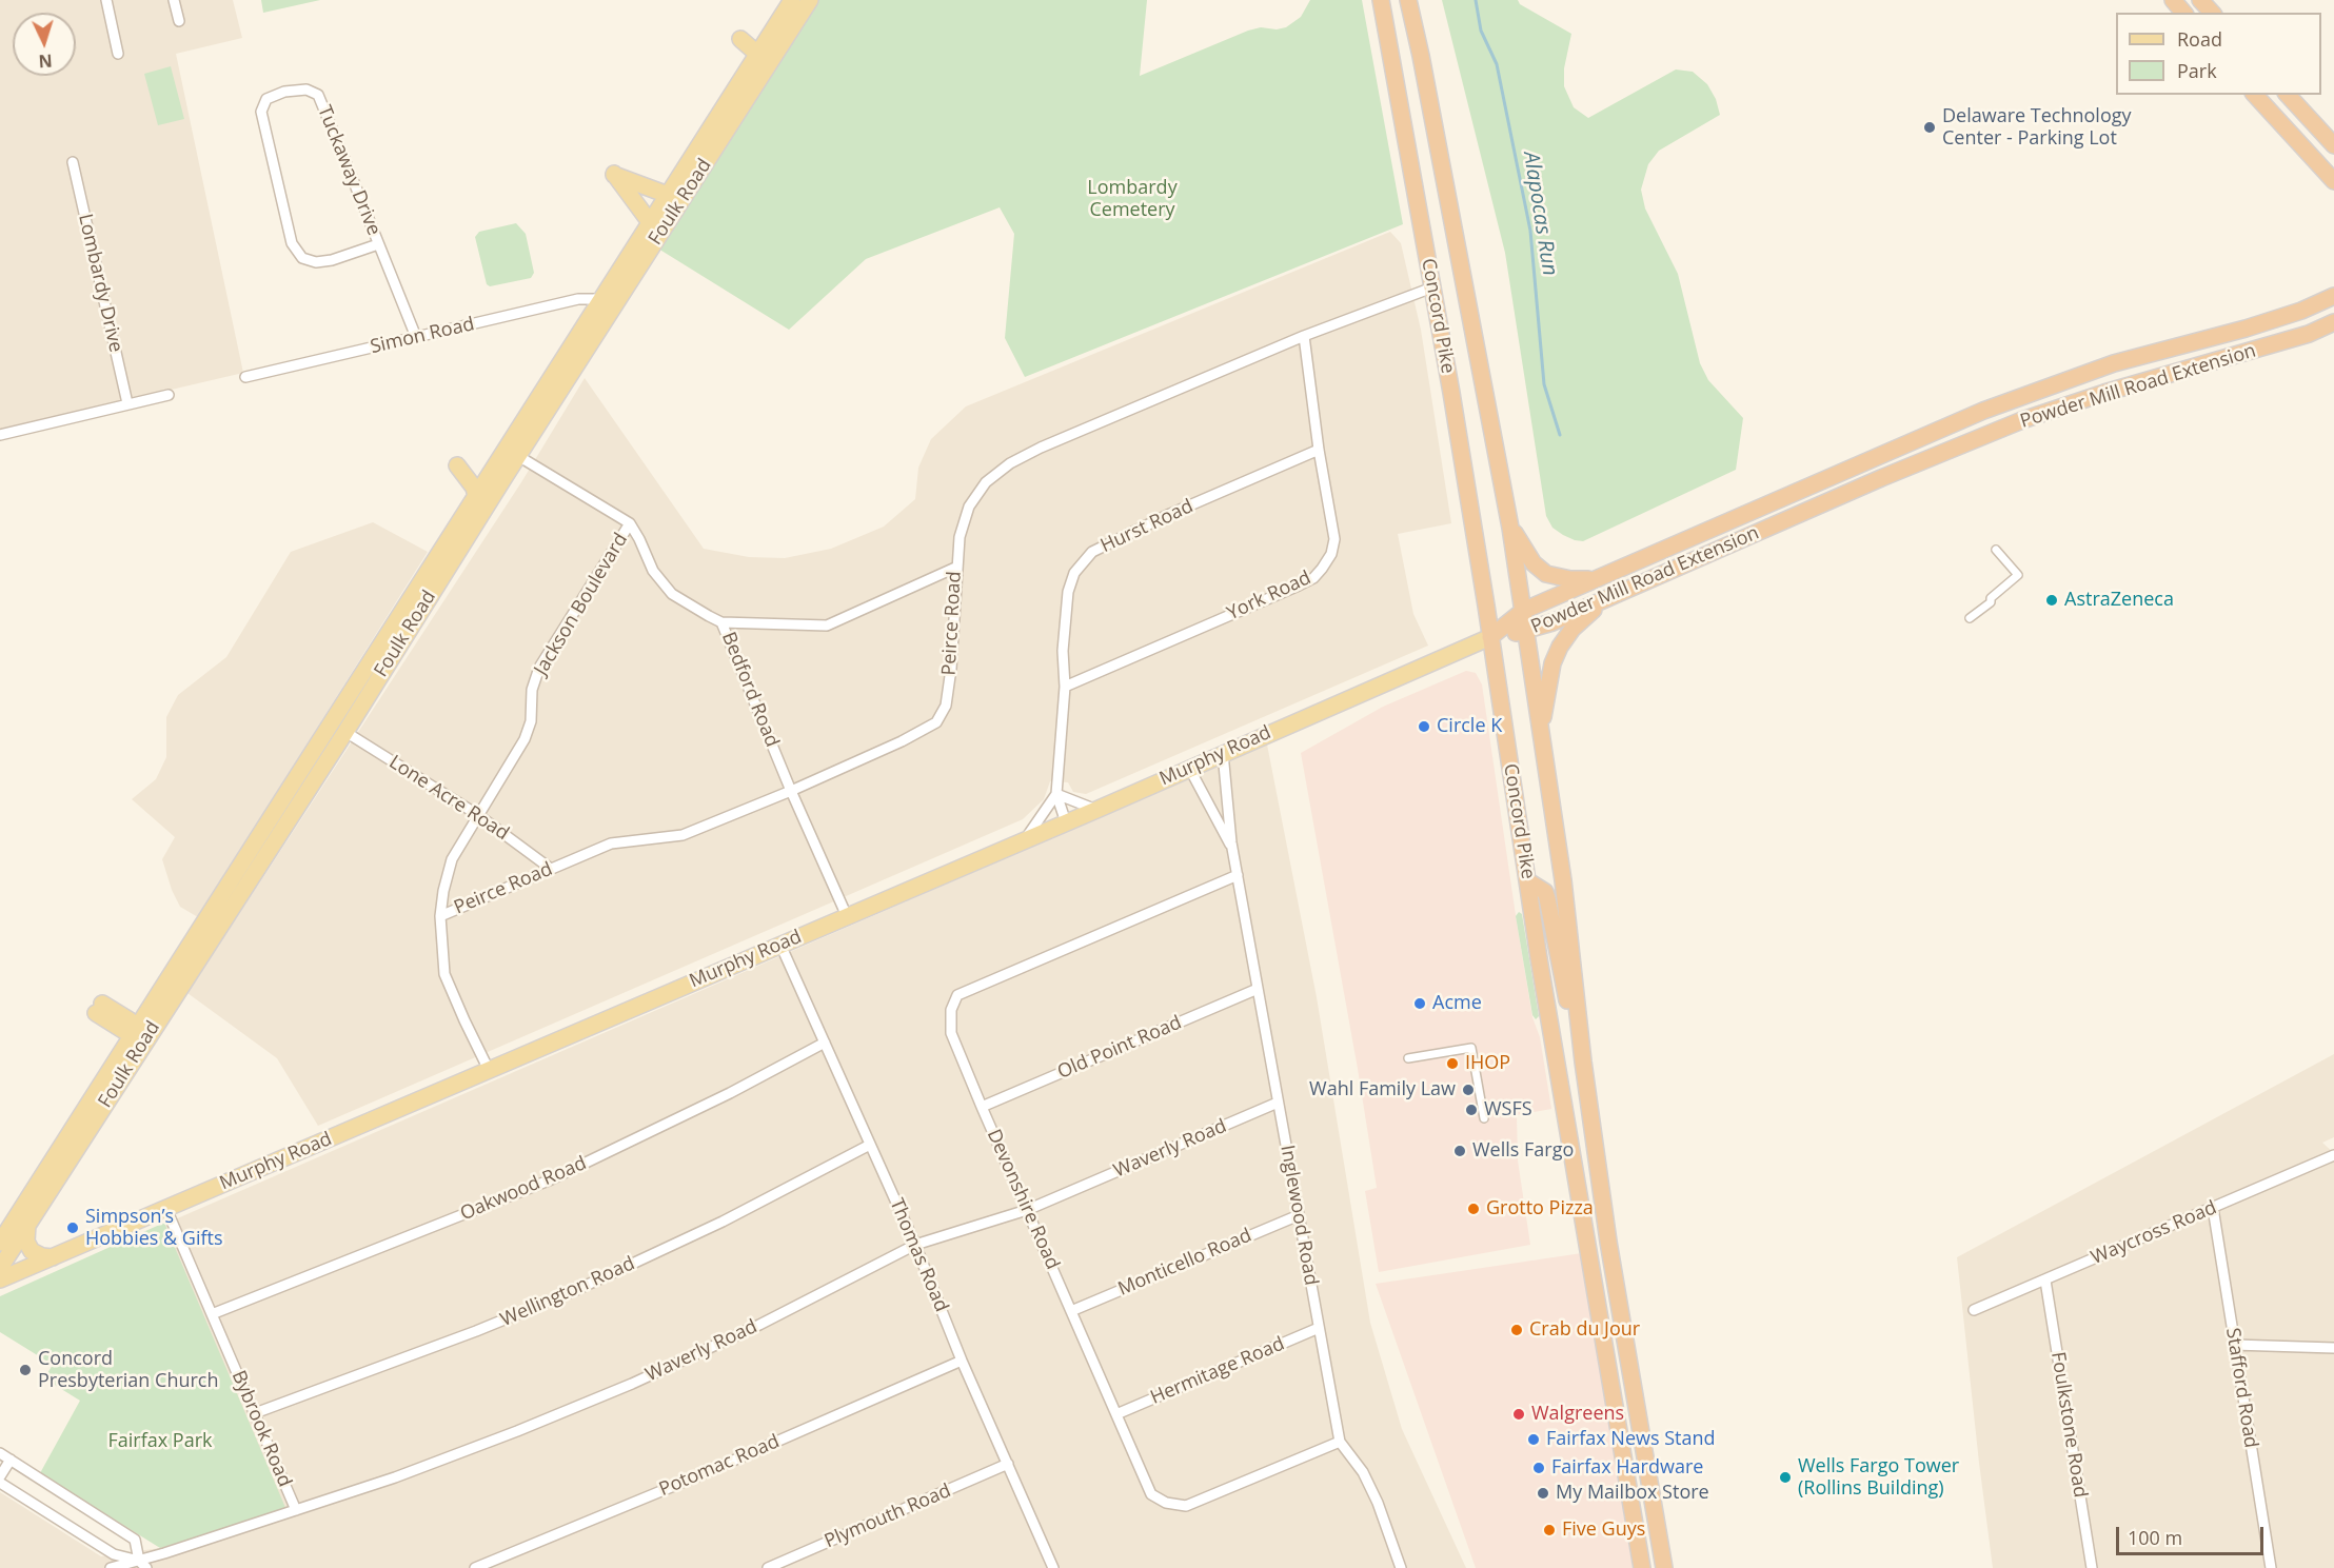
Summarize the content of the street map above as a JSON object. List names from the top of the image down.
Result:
{
  "streets": {
    "highway": ["Concord Pike", "Powder Mill Road Extension"],
    "main road": ["Foulk Road", "Murphy Road"],
    "street": [
      "Tuckaway Drive",
      "Lombardy Drive",
      "Simon Road",
      "Hurst Road",
      "York Road",
      "Jackson Boulevard",
      "Peirce Road",
      "Bedford Road",
      "Lone Acre Road",
      "Old Point Road",
      "Waverly Road",
      "Oakwood Road",
      "Devonshire Road",
      "Inglewood Road",
      "Waycross Road",
      "Thomas Road",
      "Monticello Road",
      "Wellington Road",
      "Hermitage Road",
      "Stafford Road",
      "Foulkstone Road",
      "Bybrook Road",
      "Potomac Road",
      "Plymouth Road"
    ]
  },
  "crossings": [
    ["Tuckaway Drive", "Simon Road"],
    ["Foulk Road", "Simon Road"],
    ["Foulk Road", "Lone Acre Road"],
    ["Concord Pike", "Powder Mill Road Extension"],
    ["Concord Pike", "Peirce Road"],
    ["Concord Pike", "Murphy Road"],
    ["Powder Mill Road Extension", "Murphy Road"],
    ["Hurst Road", "York Road"],
    ["Hurst Road", "Murphy Road"],
    ["York Road", "Peirce Road"],
    ["Jackson Boulevard", "Peirce Road"],
    ["Jackson Boulevard", "Bedford Road"],
    ["Jackson Boulevard", "Murphy Road"],
    ["Jackson Boulevard", "Lone Acre Road"],
    ["Peirce Road", "Bedford Road"],
    ["Peirce Road", "Lone Acre Road"],
    ["Bedford Road", "Murphy Road"],
    ["Murphy Road", "Inglewood Road"],
    ["Murphy Road", "Thomas Road"],
    ["Murphy Road", "Bybrook Road"],
    ["Old Point Road", "Devonshire Road"],
    ["Old Point Road", "Inglewood Road"],
    ["Waverly Road", "Devonshire Road"],
    ["Waverly Road", "Inglewood Road"],
    ["Waverly Road", "Thomas Road"],
    ["Waverly Road", "Bybrook Road"],
    ["Oakwood Road", "Thomas Road"],
    ["Oakwood Road", "Bybrook Road"],
    ["Devonshire Road", "Inglewood Road"],
    ["Devonshire Road", "Monticello Road"],
    ["Devonshire Road", "Hermitage Road"],
    ["Inglewood Road", "Monticello Road"],
    ["Inglewood Road", "Hermitage Road"],
    ["Waycross Road", "Stafford Road"],
    ["Waycross Road", "Foulkstone Road"],
    ["Thomas Road", "Wellington Road"],
    ["Thomas Road", "Potomac Road"],
    ["Thomas Road", "Plymouth Road"],
    ["Wellington Road", "Bybrook Road"]
  ],
  "water": ["Alapocas Run"],
  "parks": ["Lombardy Cemetery", "Fairfax Park"],
  "places": [
    "Delaware Technology Center - Parking Lot",
    "AstraZeneca",
    "Circle K",
    "Acme",
    "IHOP",
    "Wahl Family Law",
    "WSFS",
    "Wells Fargo",
    "Grotto Pizza",
    "Simpson’s Hobbies & Gifts",
    "Crab du Jour",
    "Concord Presbyterian Church",
    "Walgreens",
    "Fairfax News Stand",
    "Fairfax Hardware",
    "Wells Fargo Tower (Rollins Building)",
    "My Mailbox Store",
    "Five Guys"
  ],
  "legend": ["Road", "Park"],
  "scale_bar": "100 m",
  "north": "bottom"
}
